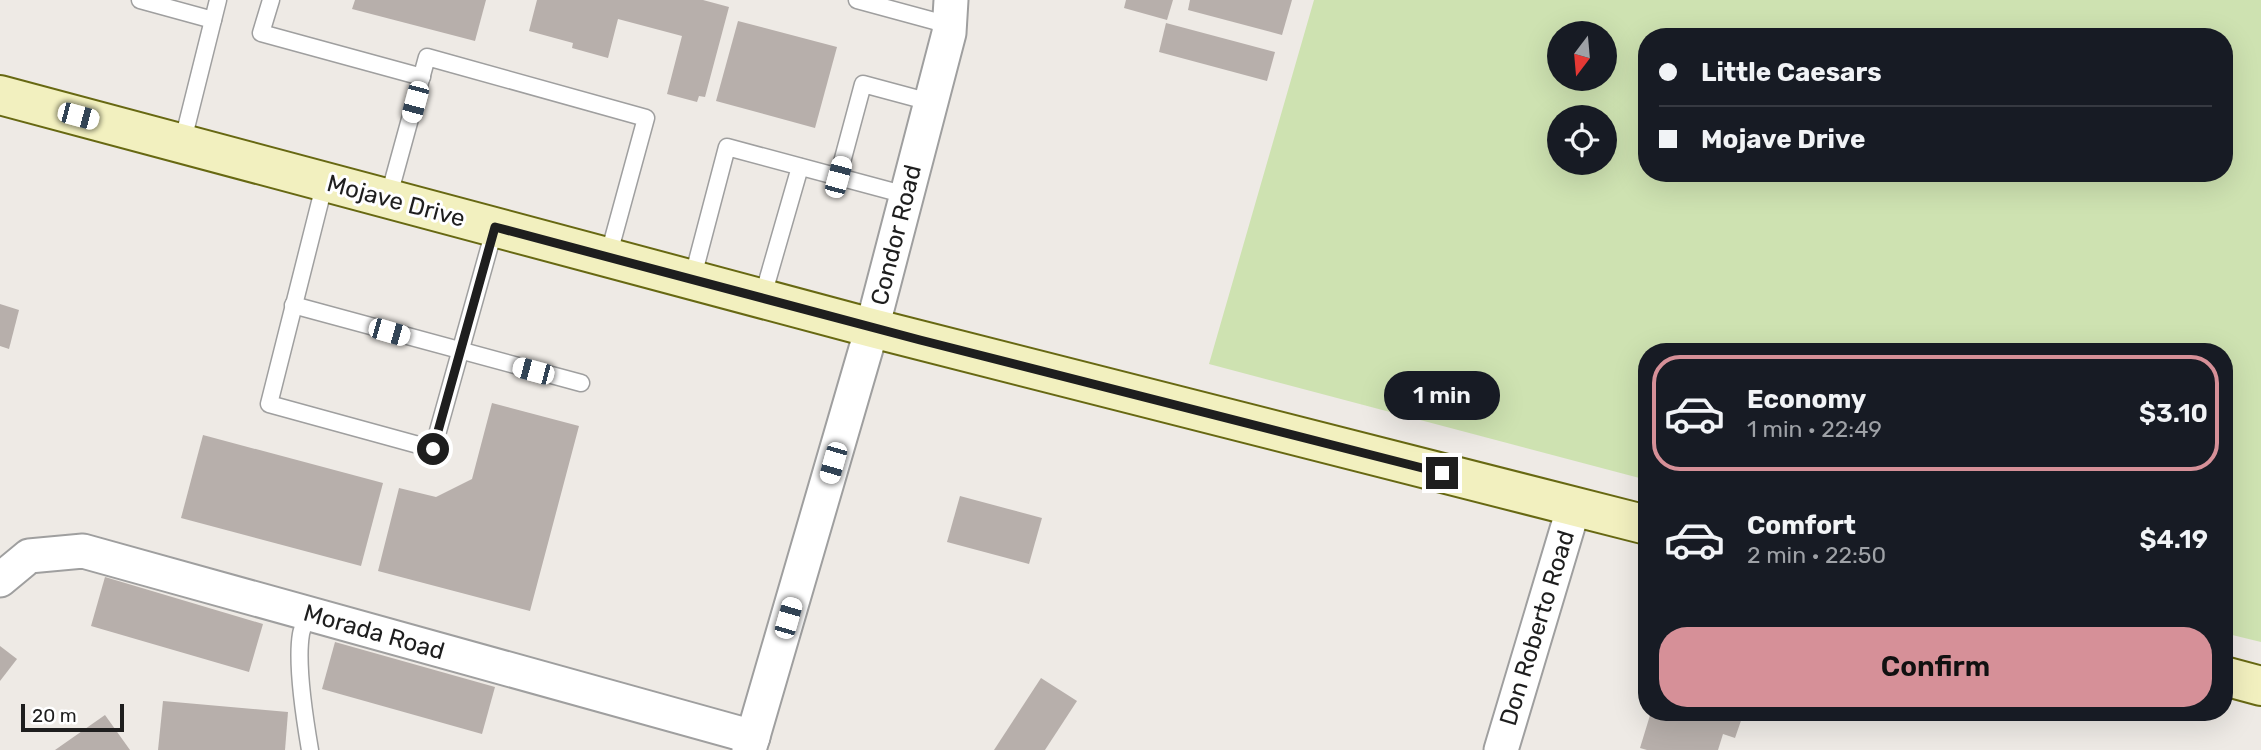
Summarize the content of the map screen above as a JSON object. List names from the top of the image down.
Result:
{
  "streets": {
    "main road": ["Mojave Drive"],
    "street": ["Condor Road", "Don Roberto Road", "Morada Road"]
  },
  "crossings": [
    ["Mojave Drive", "Condor Road"],
    ["Mojave Drive", "Don Roberto Road"],
    ["Condor Road", "Morada Road"]
  ],
  "scale_bar": "20 m",
  "north": "bottom",
  "page": {
    "banner": ["Little Caesars", "Mojave Drive"],
    "list": [
      {
        "name": "Economy",
        "note": "1 min · 22:49",
        "value": "$3.10"
      },
      {
        "name": "Comfort",
        "note": "2 min · 22:50",
        "value": "$4.19"
      }
    ],
    "bubble": "1 min",
    "buttons": "Confirm",
    "scale": "20 m"
  }
}
